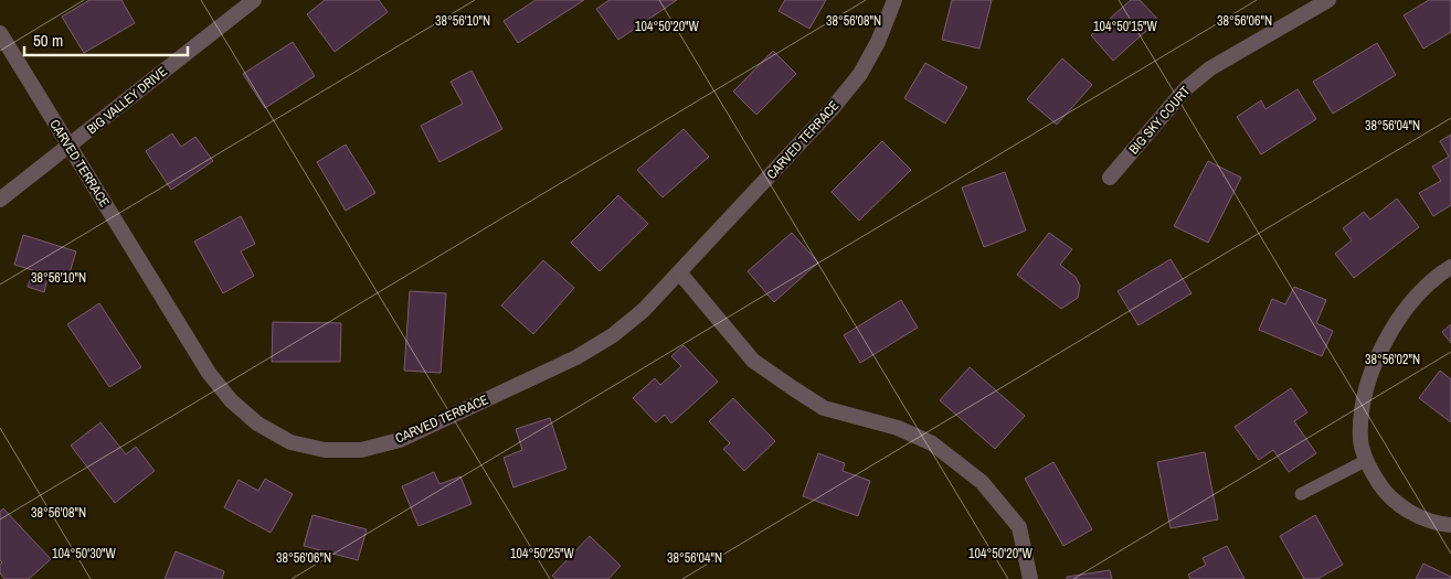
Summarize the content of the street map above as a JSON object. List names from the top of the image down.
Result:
{
  "streets": {
    "street": ["BIG VALLEY DRIVE", "BIG SKY COURT", "CARVED TERRACE"]
  },
  "crossings": [
    ["BIG VALLEY DRIVE", "CARVED TERRACE"]
  ],
  "scale_bar": "50 m",
  "coordinates": [
    "38°56'10\"N",
    "38°56'06\"N",
    "38°56'08\"N",
    "104°50'20\"W",
    "104°50'15\"W",
    "38°56'04\"N",
    "38°56'02\"N",
    "104°50'30\"W",
    "104°50'25\"W"
  ]
}
